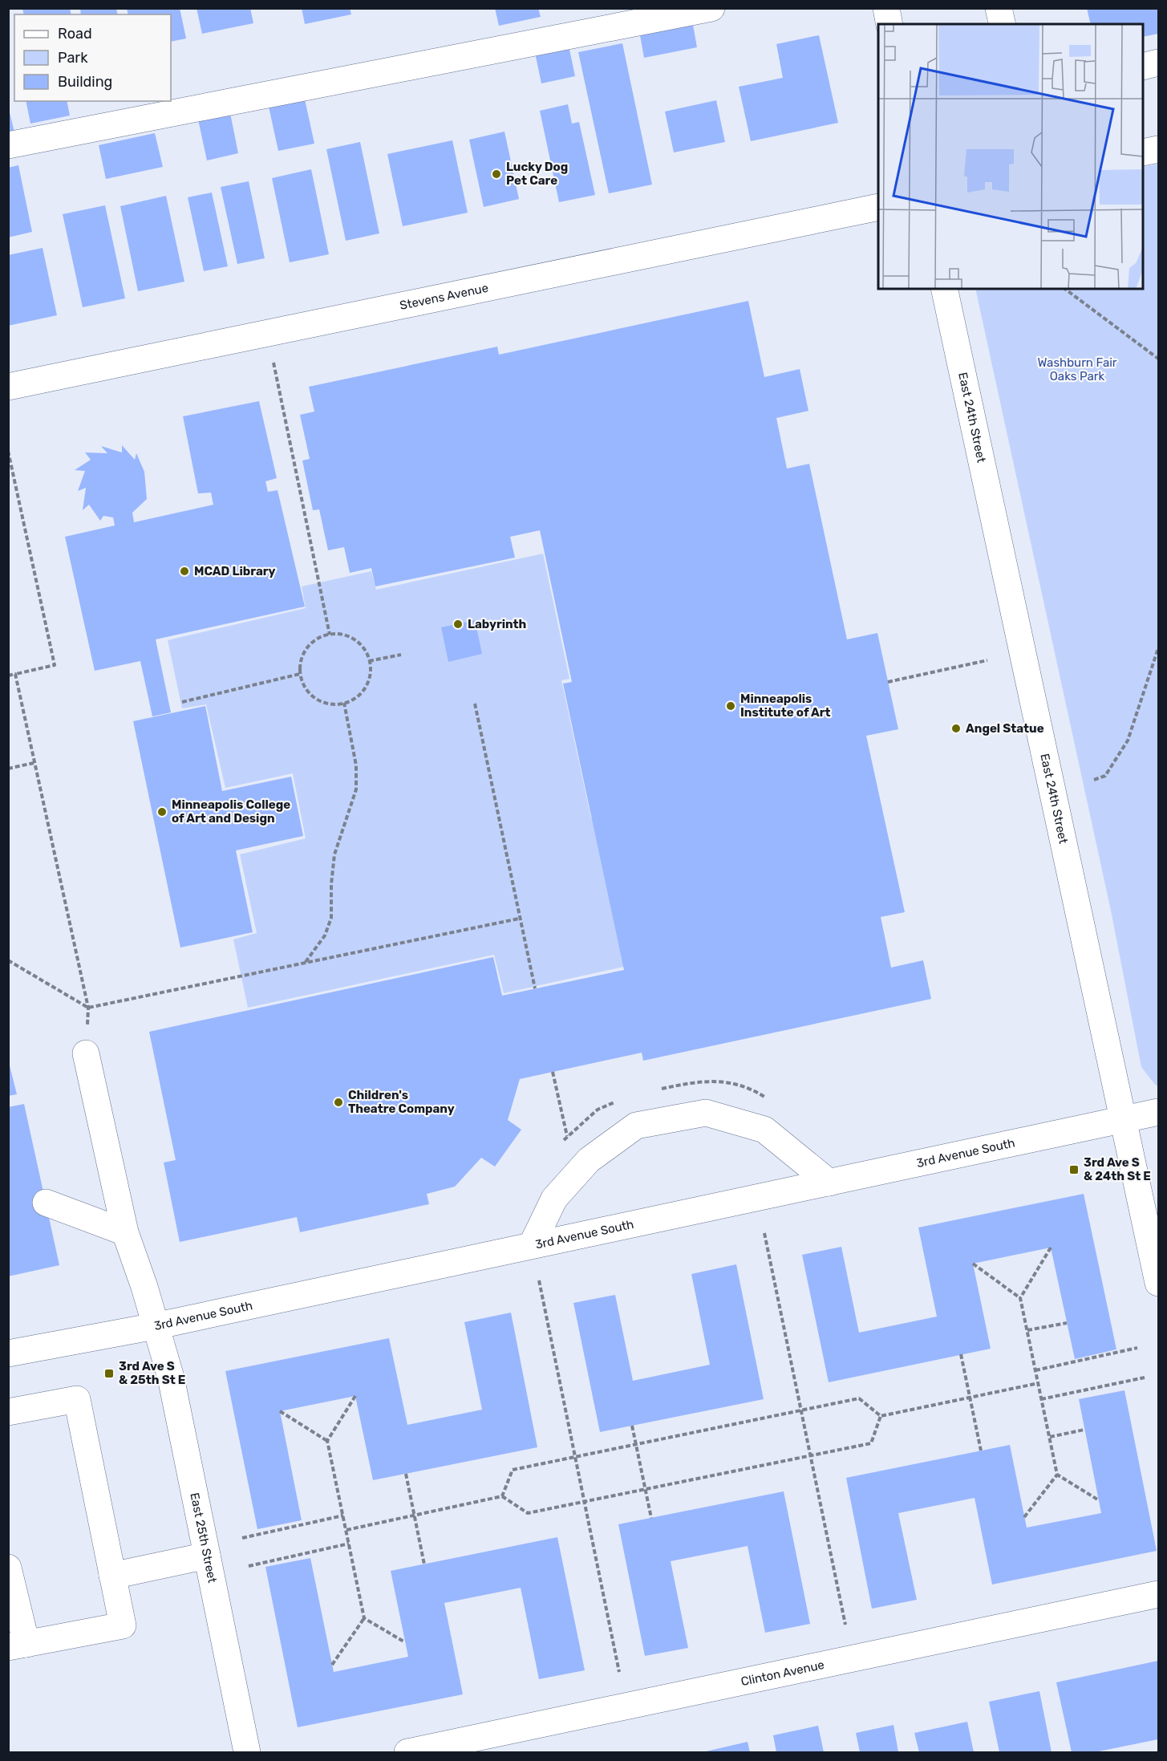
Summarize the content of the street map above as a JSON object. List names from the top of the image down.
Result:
{
  "streets": {
    "street": [
      "Stevens Avenue",
      "East 24th Street",
      "3rd Avenue South",
      "East 25th Street",
      "Clinton Avenue"
    ]
  },
  "crossings": [
    ["East 24th Street", "3rd Avenue South"],
    ["3rd Avenue South", "East 25th Street"]
  ],
  "parks": ["Washburn Fair Oaks Park"],
  "places": {
    "other": [
      "Lucky Dog Pet Care",
      "MCAD Library",
      "Labyrinth",
      "Minneapolis Institute of Art",
      "Angel Statue",
      "Minneapolis College of Art and Design",
      "Children's Theatre Company"
    ],
    "transit": ["3rd Ave S & 24th St E", "3rd Ave S & 25th St E"]
  },
  "legend": ["Road", "Park", "Building"]
}
